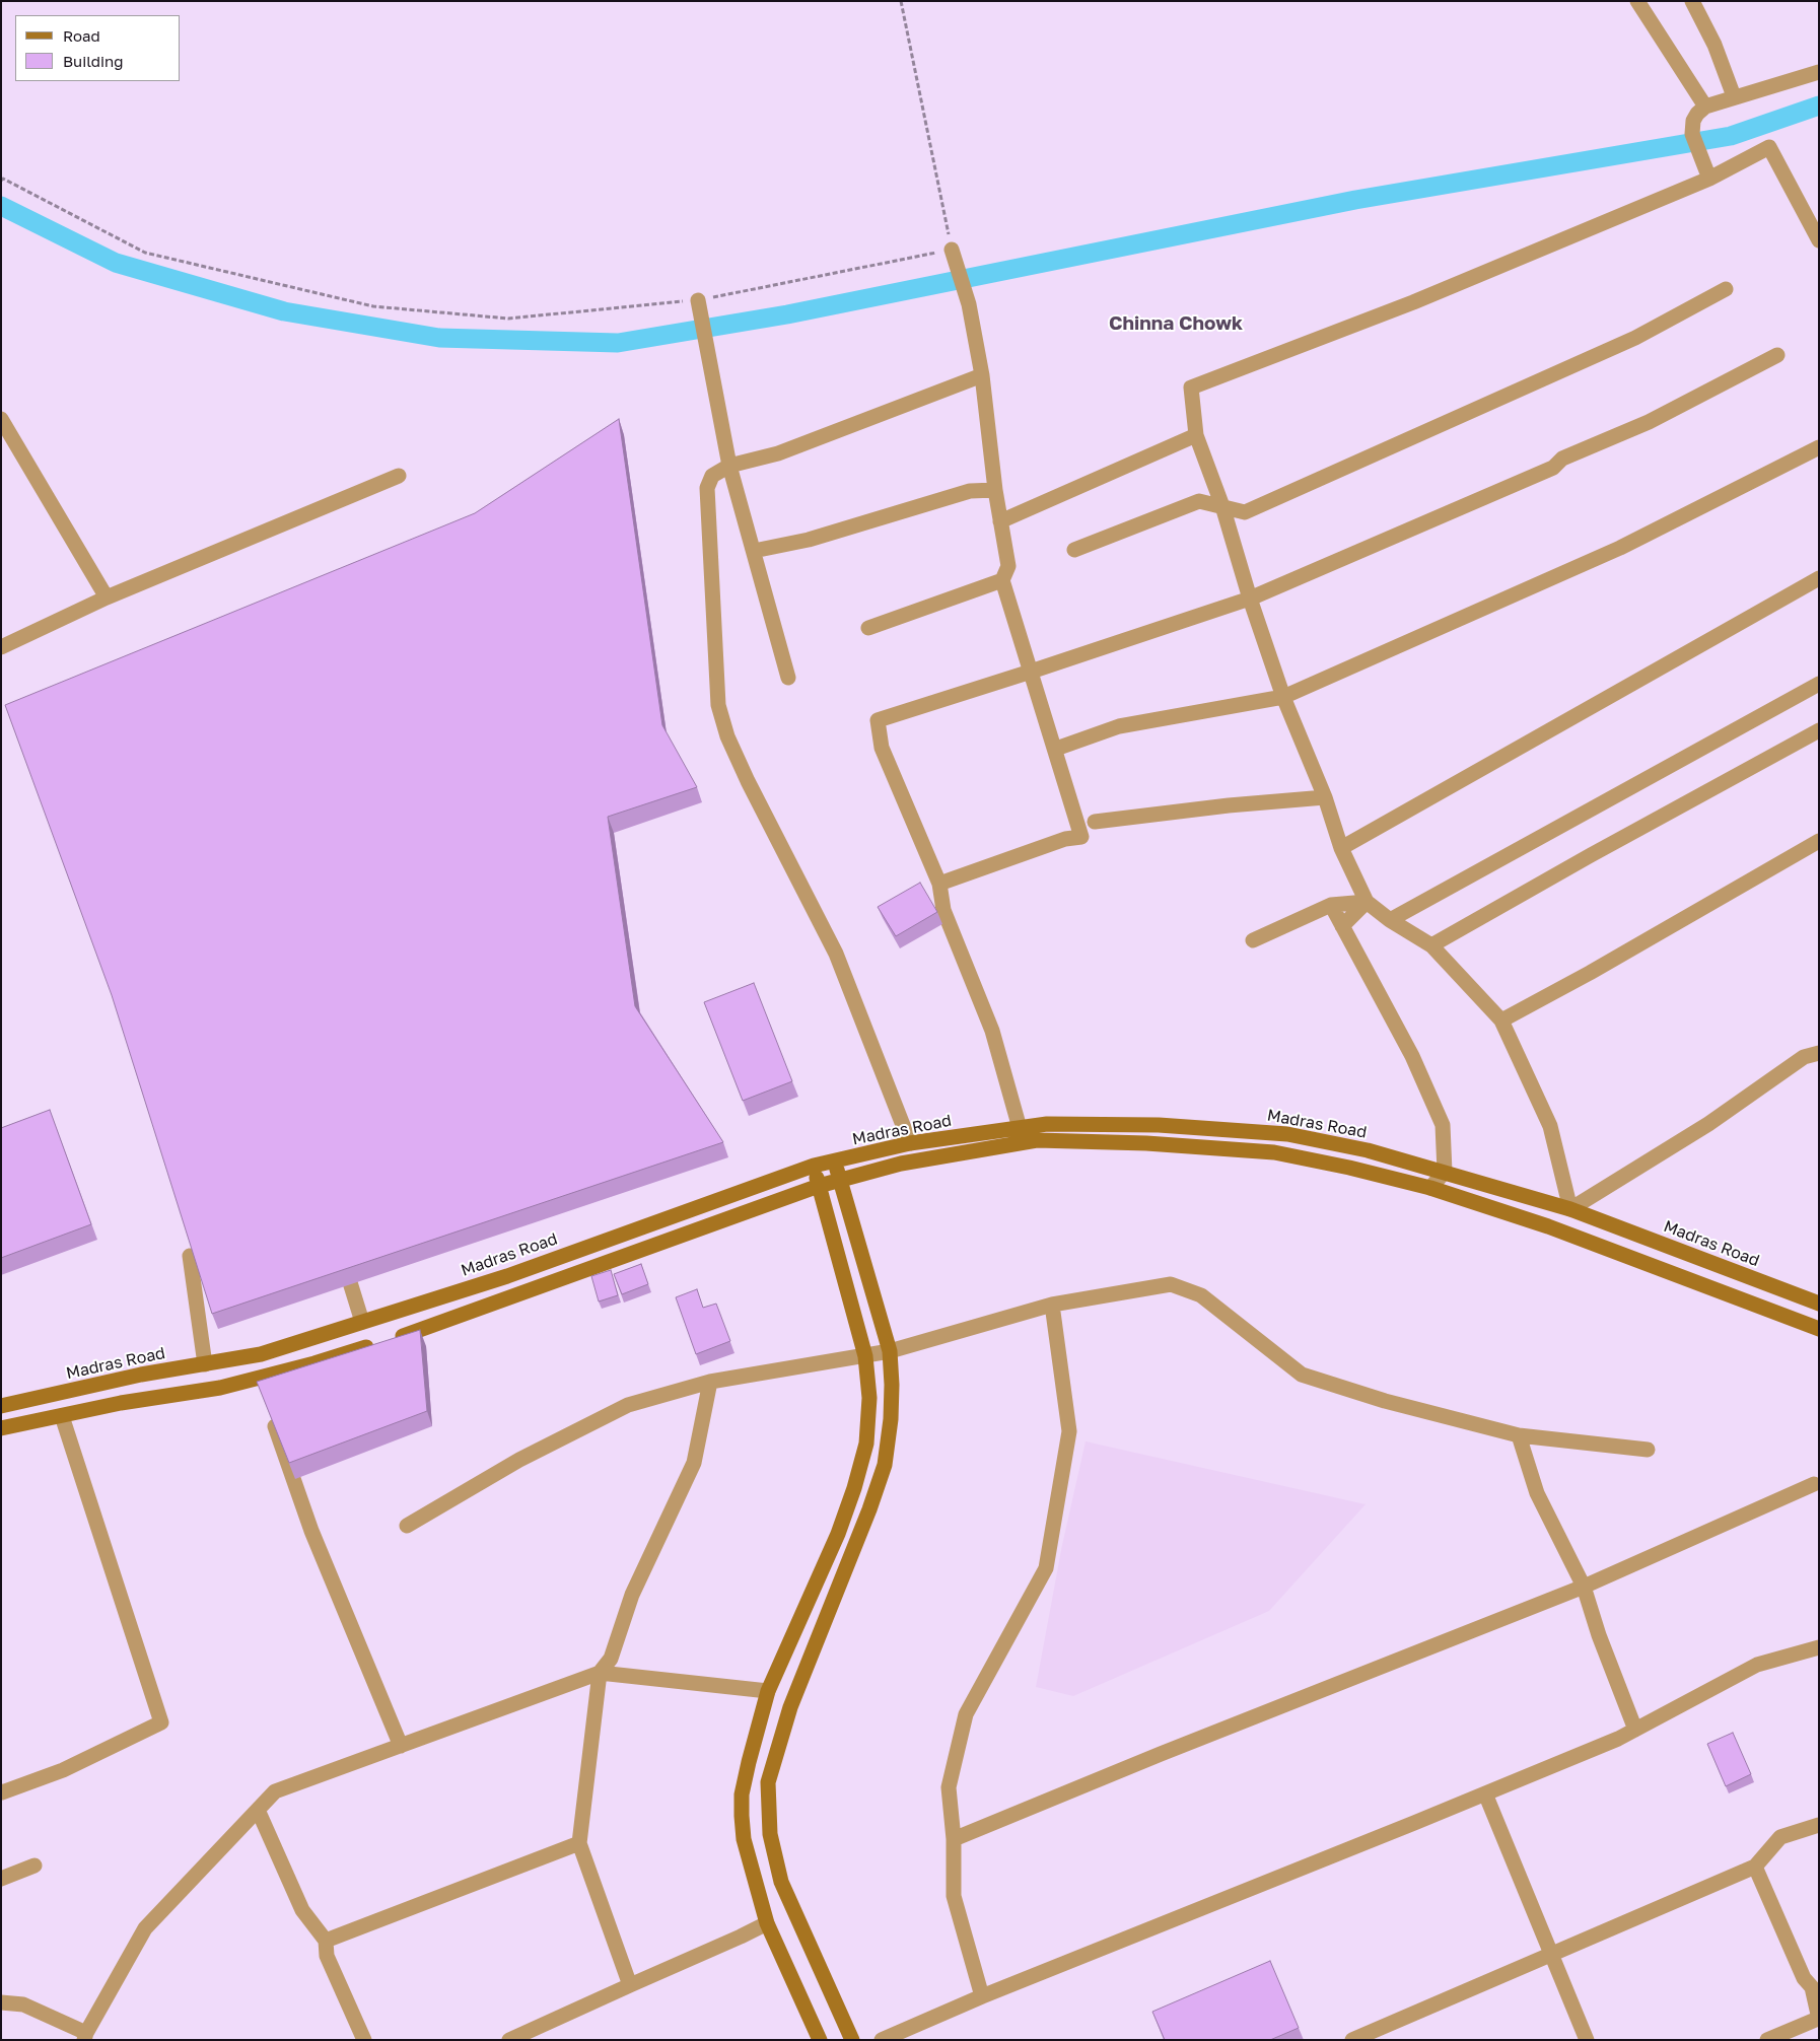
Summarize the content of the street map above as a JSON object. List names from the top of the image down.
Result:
{
  "streets": {
    "main road": ["Madras Road"]
  },
  "districts": ["Chinna Chowk"],
  "legend": ["Road", "Building"]
}
